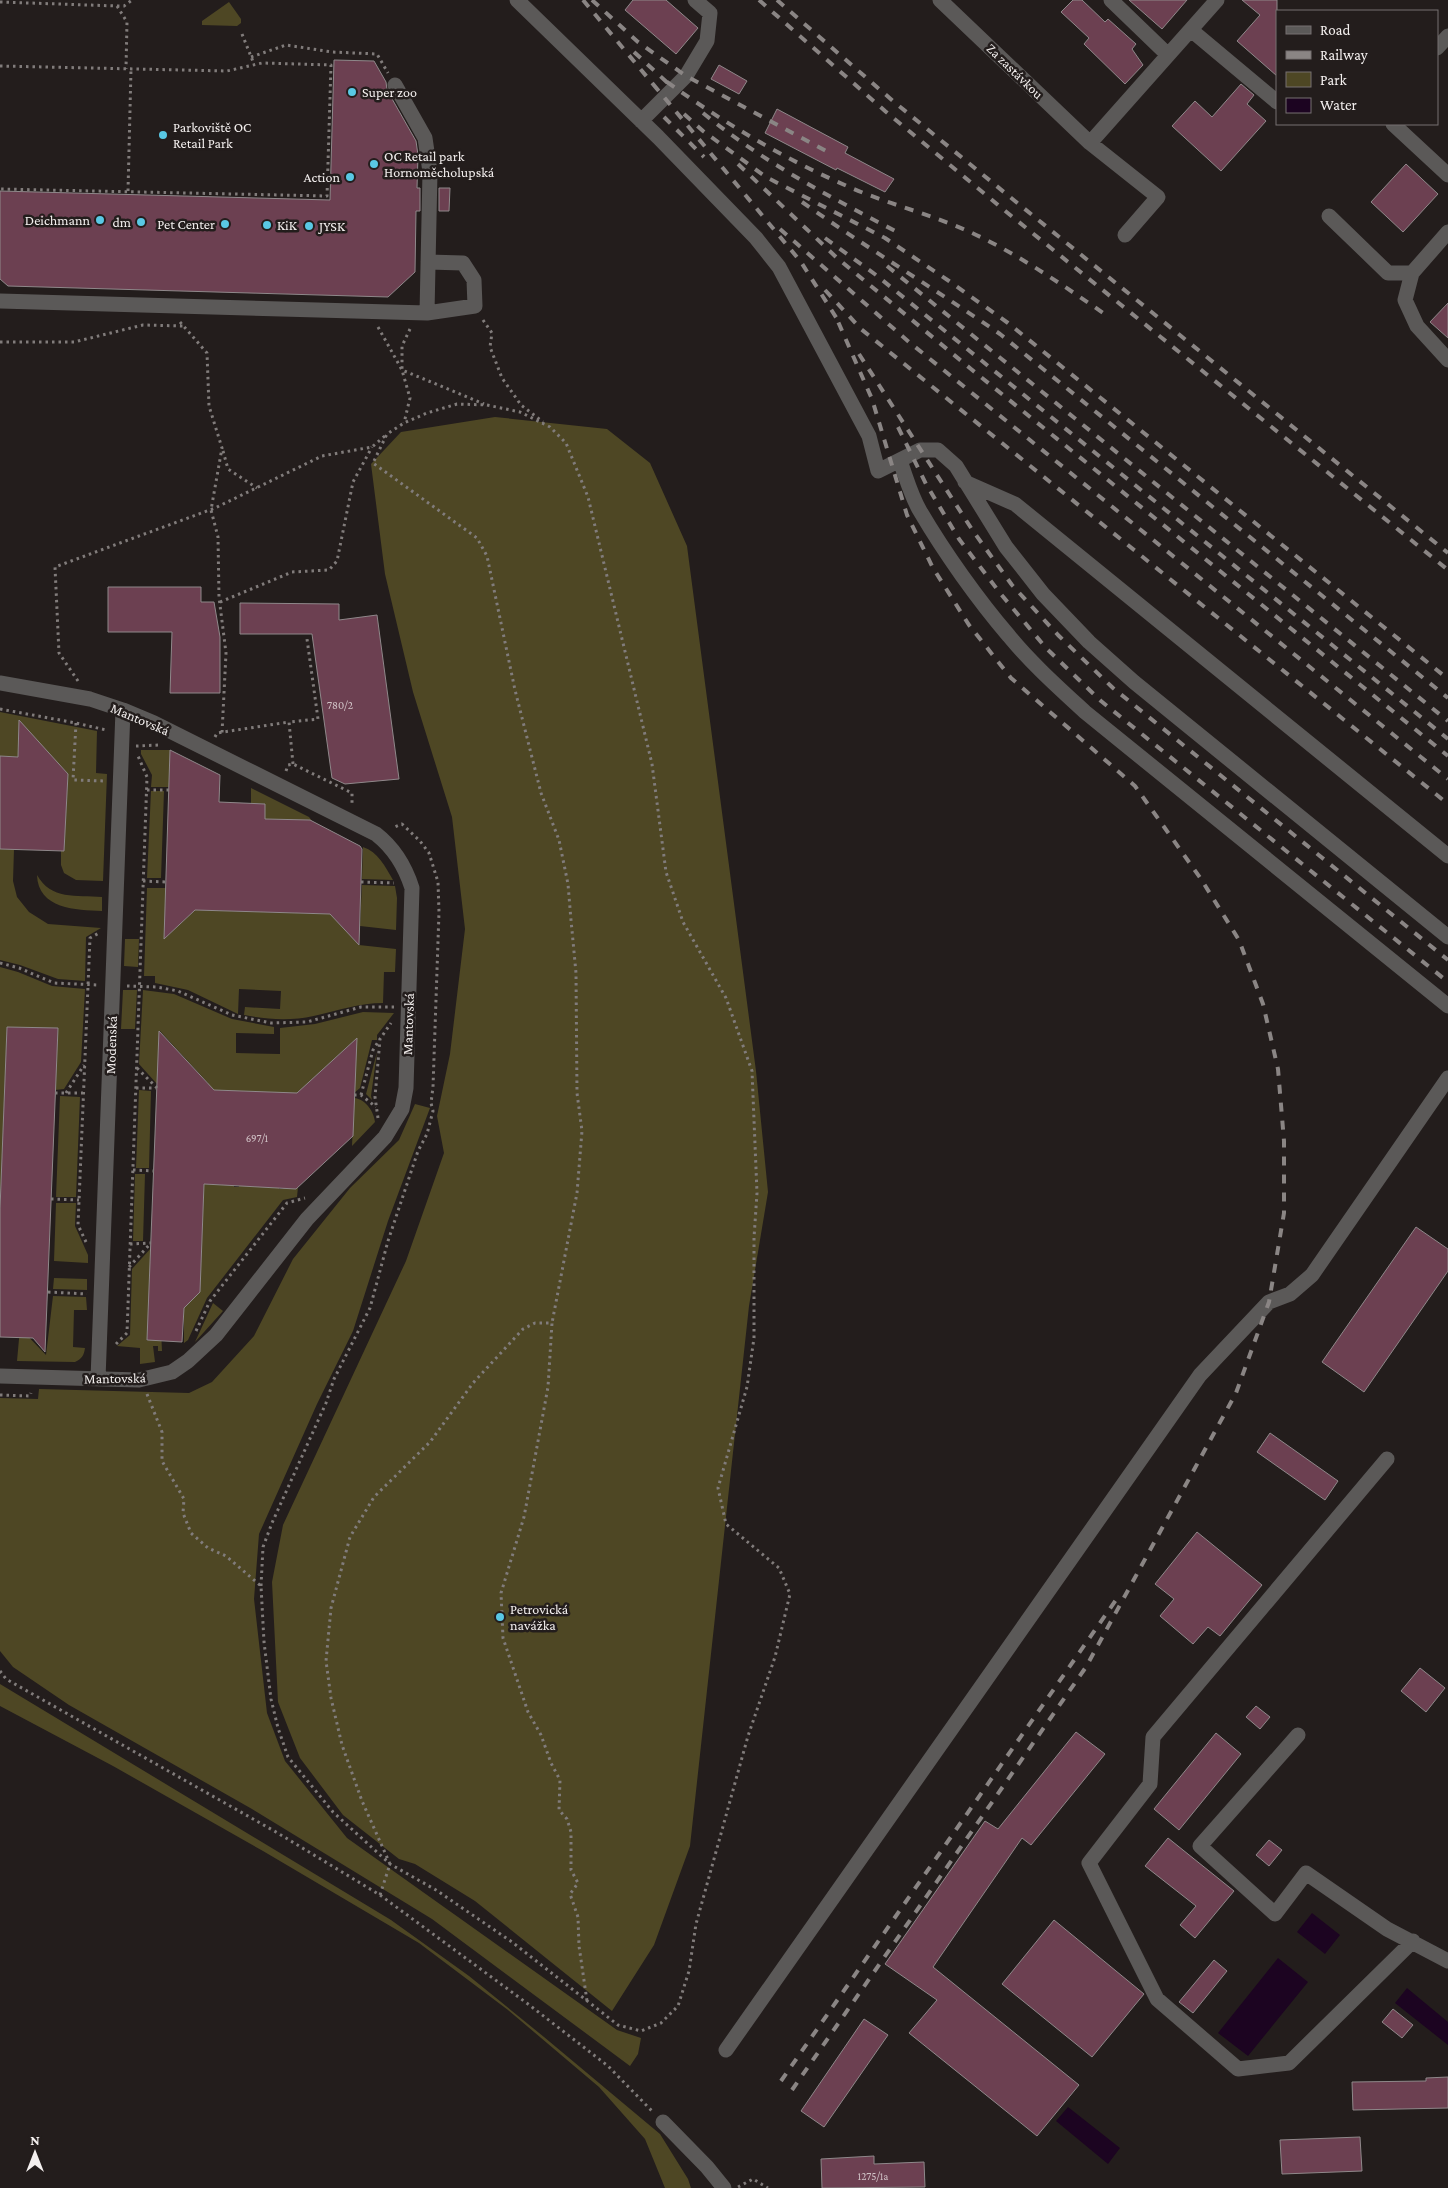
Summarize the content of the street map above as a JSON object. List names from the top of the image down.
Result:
{
  "streets": {
    "street": ["Za zastávkou", "Mantovská", "Modenská"]
  },
  "crossings": [
    ["Mantovská", "Modenská"]
  ],
  "places": [
    "Super zoo",
    "Parkoviště OC Retail Park",
    "OC Retail park Hornoměcholupská",
    "Action",
    "Deichmann",
    "dm",
    "Pet Center",
    "KiK",
    "JYSK",
    "Petrovická navážka"
  ],
  "house_numbers": ["780/2", "697/1", "1275/1a"],
  "legend": [
    "Road",
    "Railway",
    "Park",
    "Water"
  ],
  "north": "top"
}
